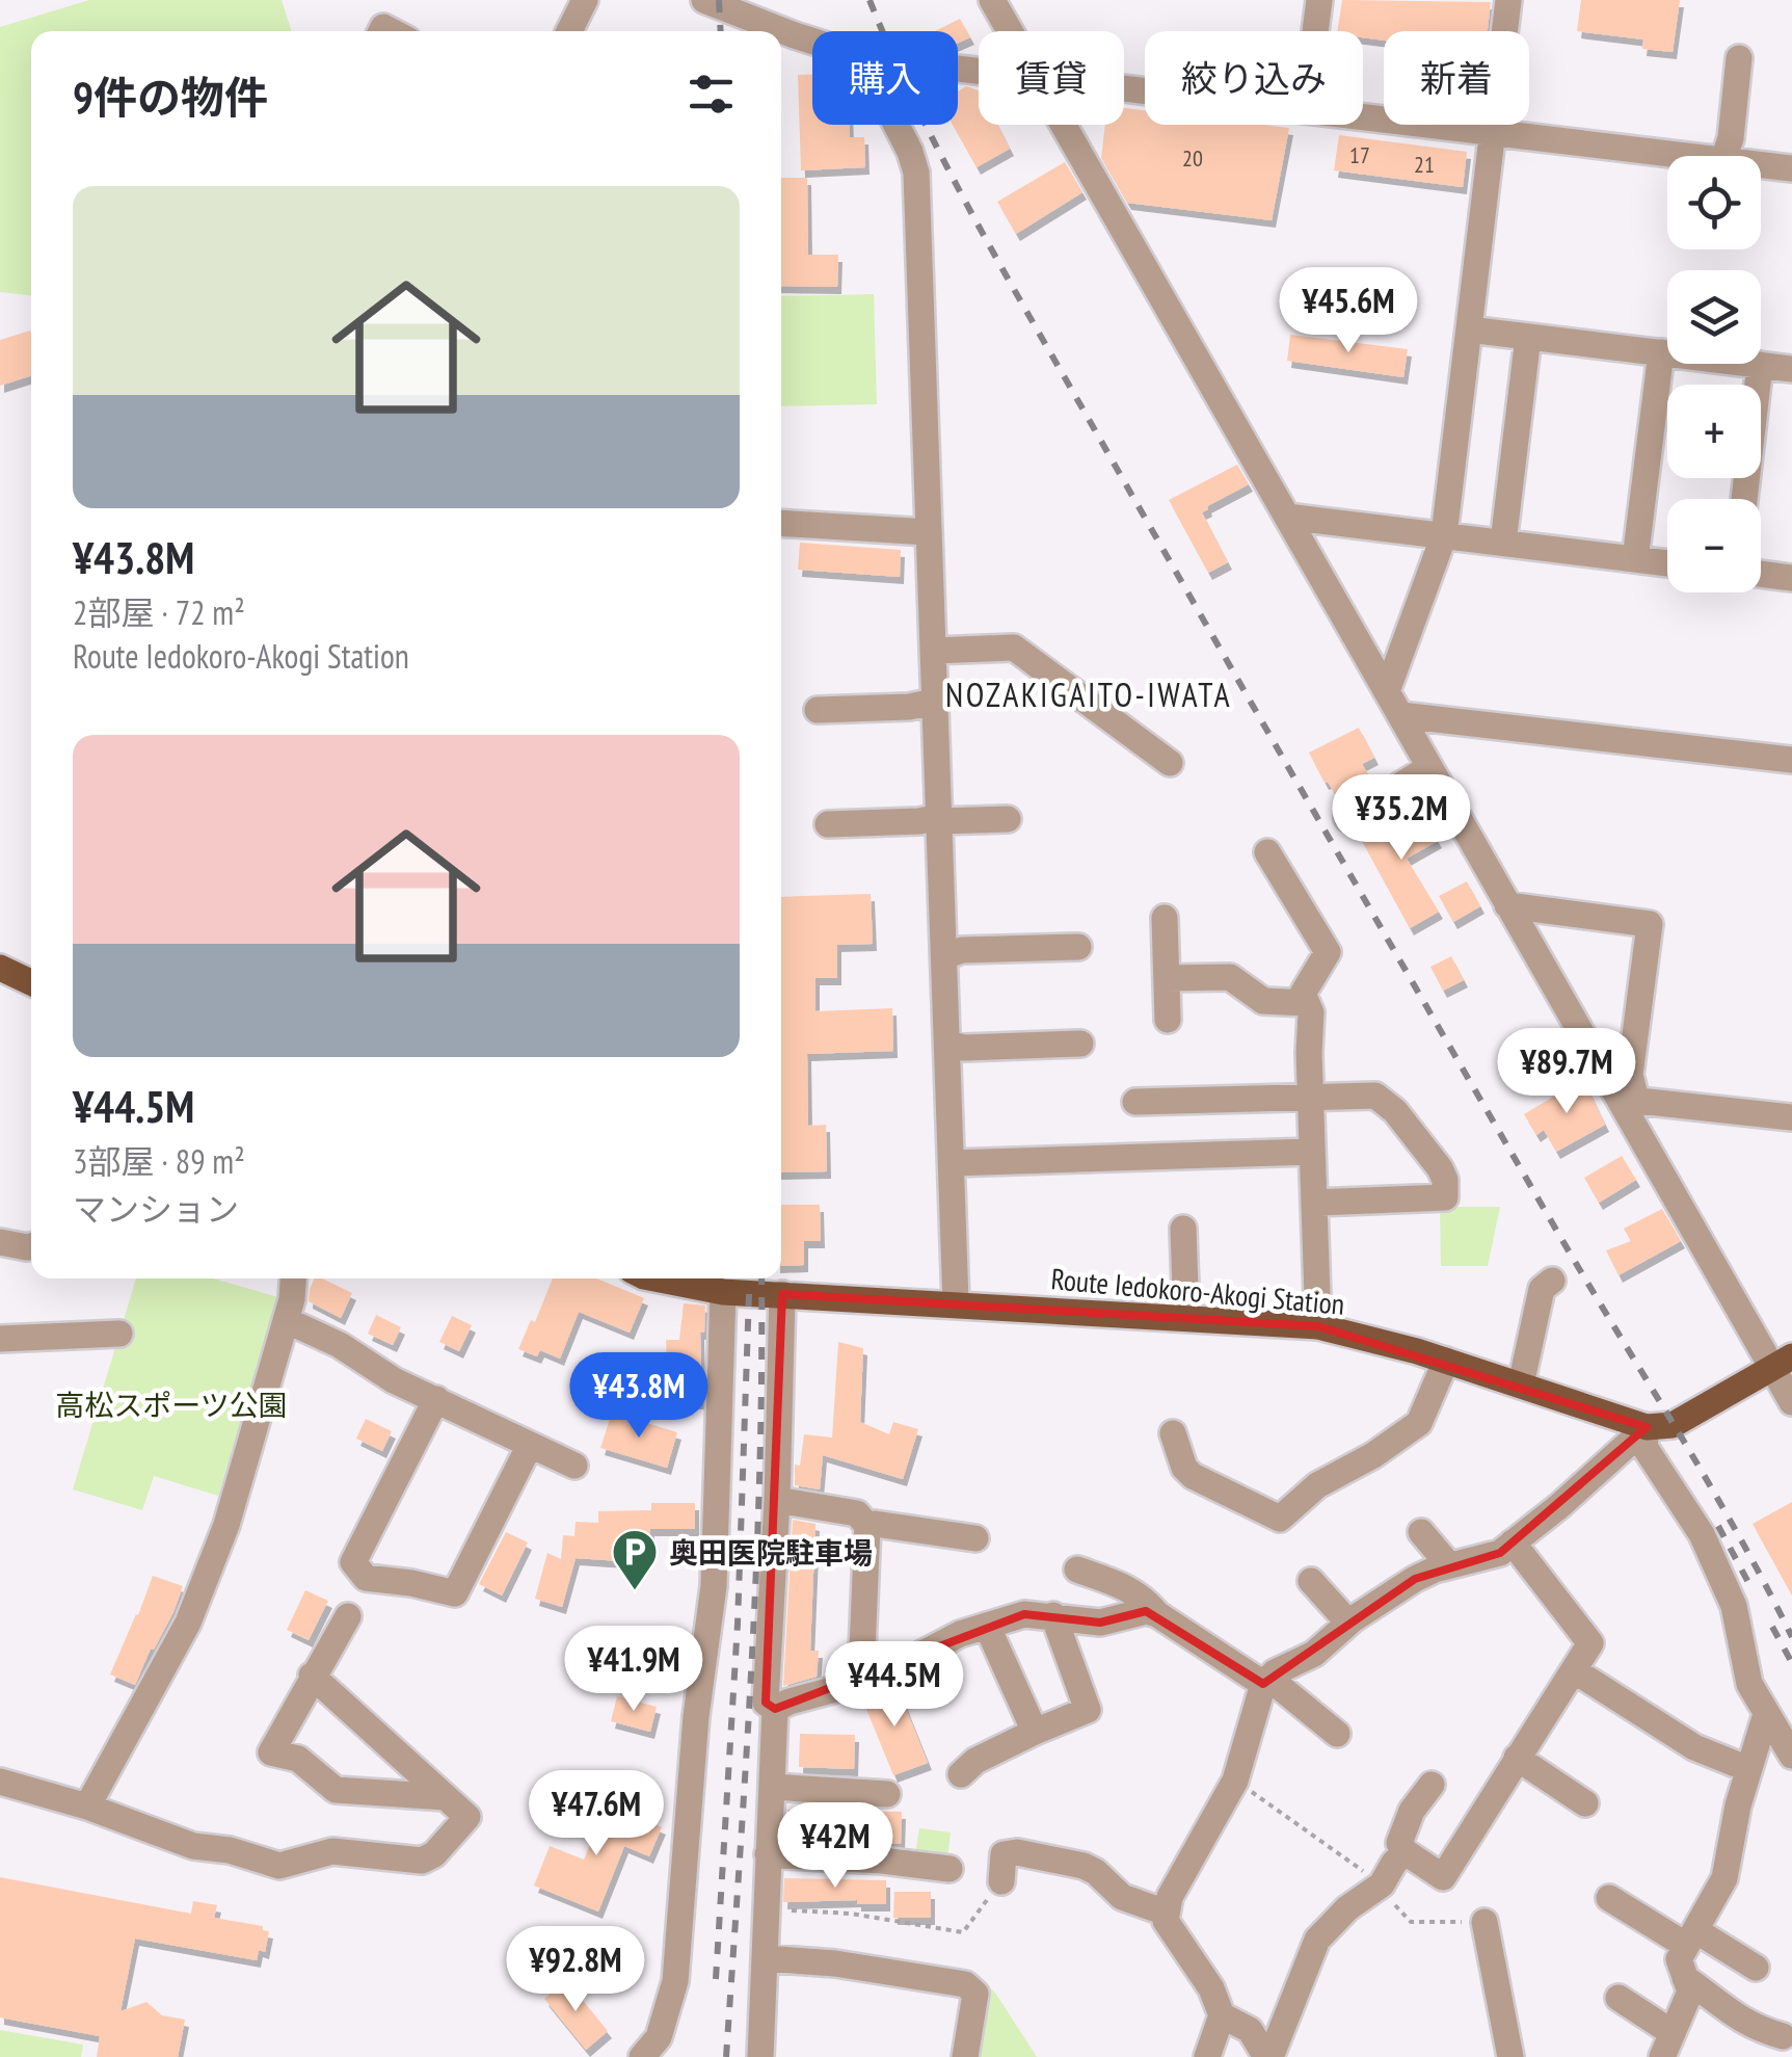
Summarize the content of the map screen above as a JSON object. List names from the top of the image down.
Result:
{
  "streets": {
    "main road": ["Route Iedokoro-Akogi Station"]
  },
  "districts": ["NOZAKIGAITO-IWATA"],
  "parks": ["高松スポーツ公園"],
  "places": {
    "parking": ["奥田医院駐車場"]
  },
  "house_numbers": ["17", "20", "21"],
  "page": {
    "chip": [
      "購入",
      "賃貸",
      "絞り込み",
      "新着"
    ],
    "heading": "9件の物件",
    "map_buttons": ["+", "−"],
    "list": [
      {
        "name": "¥43.8M",
        "note": "2部屋 · 72 m² · Route Iedokoro-Akogi Station"
      },
      {
        "name": "¥44.5M",
        "note": "3部屋 · 89 m² · マンション"
      }
    ],
    "price": [
      "¥45.6M",
      "¥35.2M",
      "¥89.7M",
      "¥43.8M",
      "¥41.9M",
      "¥44.5M",
      "¥47.6M",
      "¥42M",
      "¥92.8M"
    ]
  }
}
